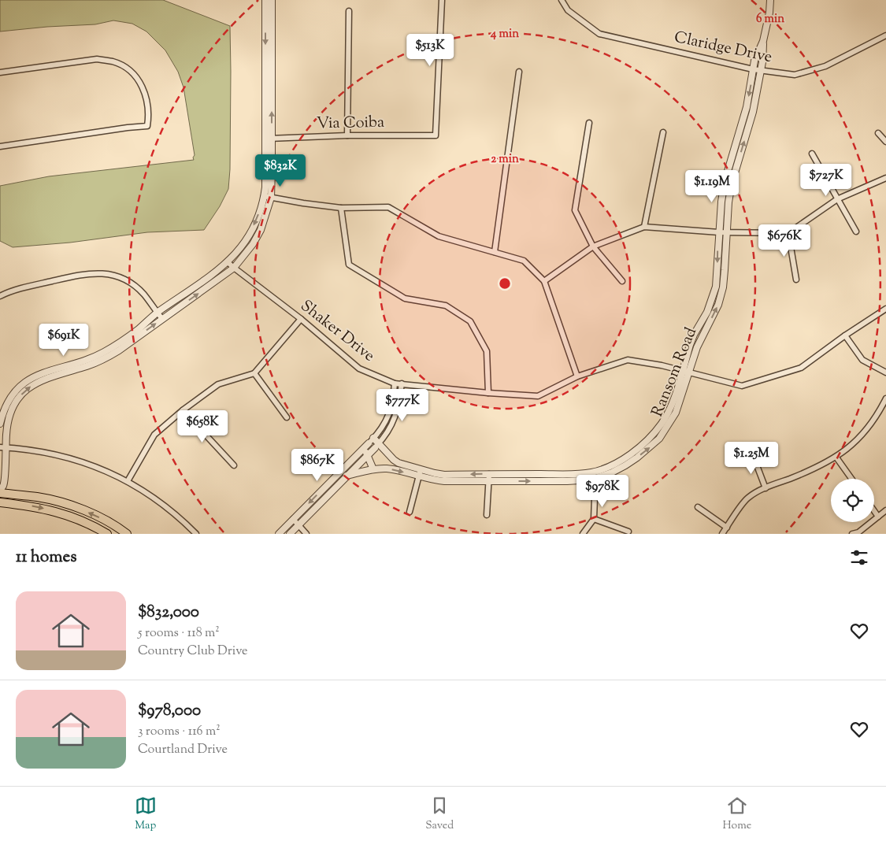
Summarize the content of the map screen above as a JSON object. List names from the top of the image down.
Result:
{
  "streets": {
    "street": [
      "Claridge Drive",
      "Via Coiba",
      "Shaker Drive",
      "Ransom Road"
    ]
  },
  "crossings": [
    ["Claridge Drive", "Ransom Road"],
    ["Shaker Drive", "Ransom Road"]
  ],
  "page": {
    "price": [
      "$513K",
      "$832K",
      "$727K",
      "$1.19M",
      "$676K",
      "$691K",
      "$777K",
      "$658K",
      "$1.25M",
      "$867K",
      "$978K"
    ],
    "heading": "11 homes",
    "list": [
      {
        "name": "$832,000",
        "note": "5 rooms · 118 m² · Country Club Drive"
      },
      {
        "name": "$978,000",
        "note": "3 rooms · 116 m² · Courtland Drive"
      }
    ],
    "tabs": ["Map", "Saved", "Home"]
  },
  "rings": ["6 min", "4 min", "2 min"]
}
